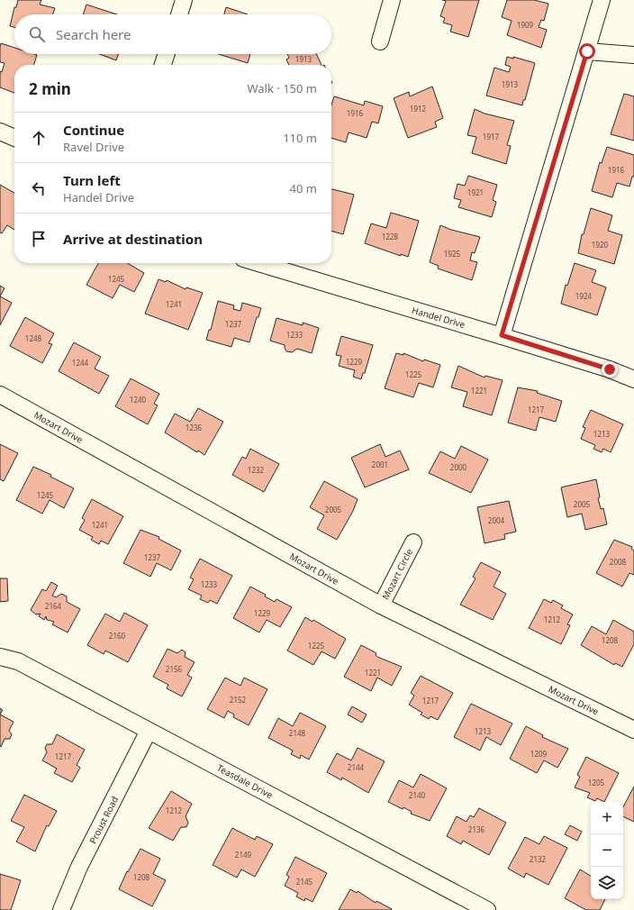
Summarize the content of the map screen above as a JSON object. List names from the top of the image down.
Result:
{
  "streets": {
    "street": [
      "Handel Drive",
      "Mozart Drive",
      "Mozart Circle",
      "Teasdale Drive",
      "Proust Road"
    ]
  },
  "crossings": [
    ["Mozart Drive", "Mozart Circle"],
    ["Teasdale Drive", "Proust Road"]
  ],
  "house_numbers": [
    "1909",
    "1913",
    "1913",
    "1912",
    "1916",
    "1917",
    "1916",
    "1921",
    "1228",
    "1920",
    "1925",
    "1245",
    "1924",
    "1241",
    "1237",
    "1233",
    "1248",
    "1229",
    "1244",
    "1225",
    "1221",
    "1240",
    "1217",
    "1236",
    "1213",
    "2001",
    "2000",
    "1232",
    "1245",
    "2005",
    "2005",
    "2004",
    "1241",
    "1237",
    "2008",
    "1233",
    "2164",
    "1229",
    "1212",
    "2160",
    "1208",
    "1225",
    "2156",
    "1221",
    "2152",
    "1217",
    "1213",
    "2148",
    "1209",
    "1217",
    "2144",
    "1205",
    "2140",
    "1212",
    "2136",
    "2149",
    "2132",
    "1208",
    "2145"
  ],
  "page": {
    "search": "Search here",
    "heading": ["2 min", "Walk · 150 m"],
    "list": [
      ["Continue", "Ravel Drive", "110 m"],
      ["Turn left", "Handel Drive", "40 m"],
      "Arrive at destination"
    ],
    "map_buttons": ["+", "−"]
  }
}
